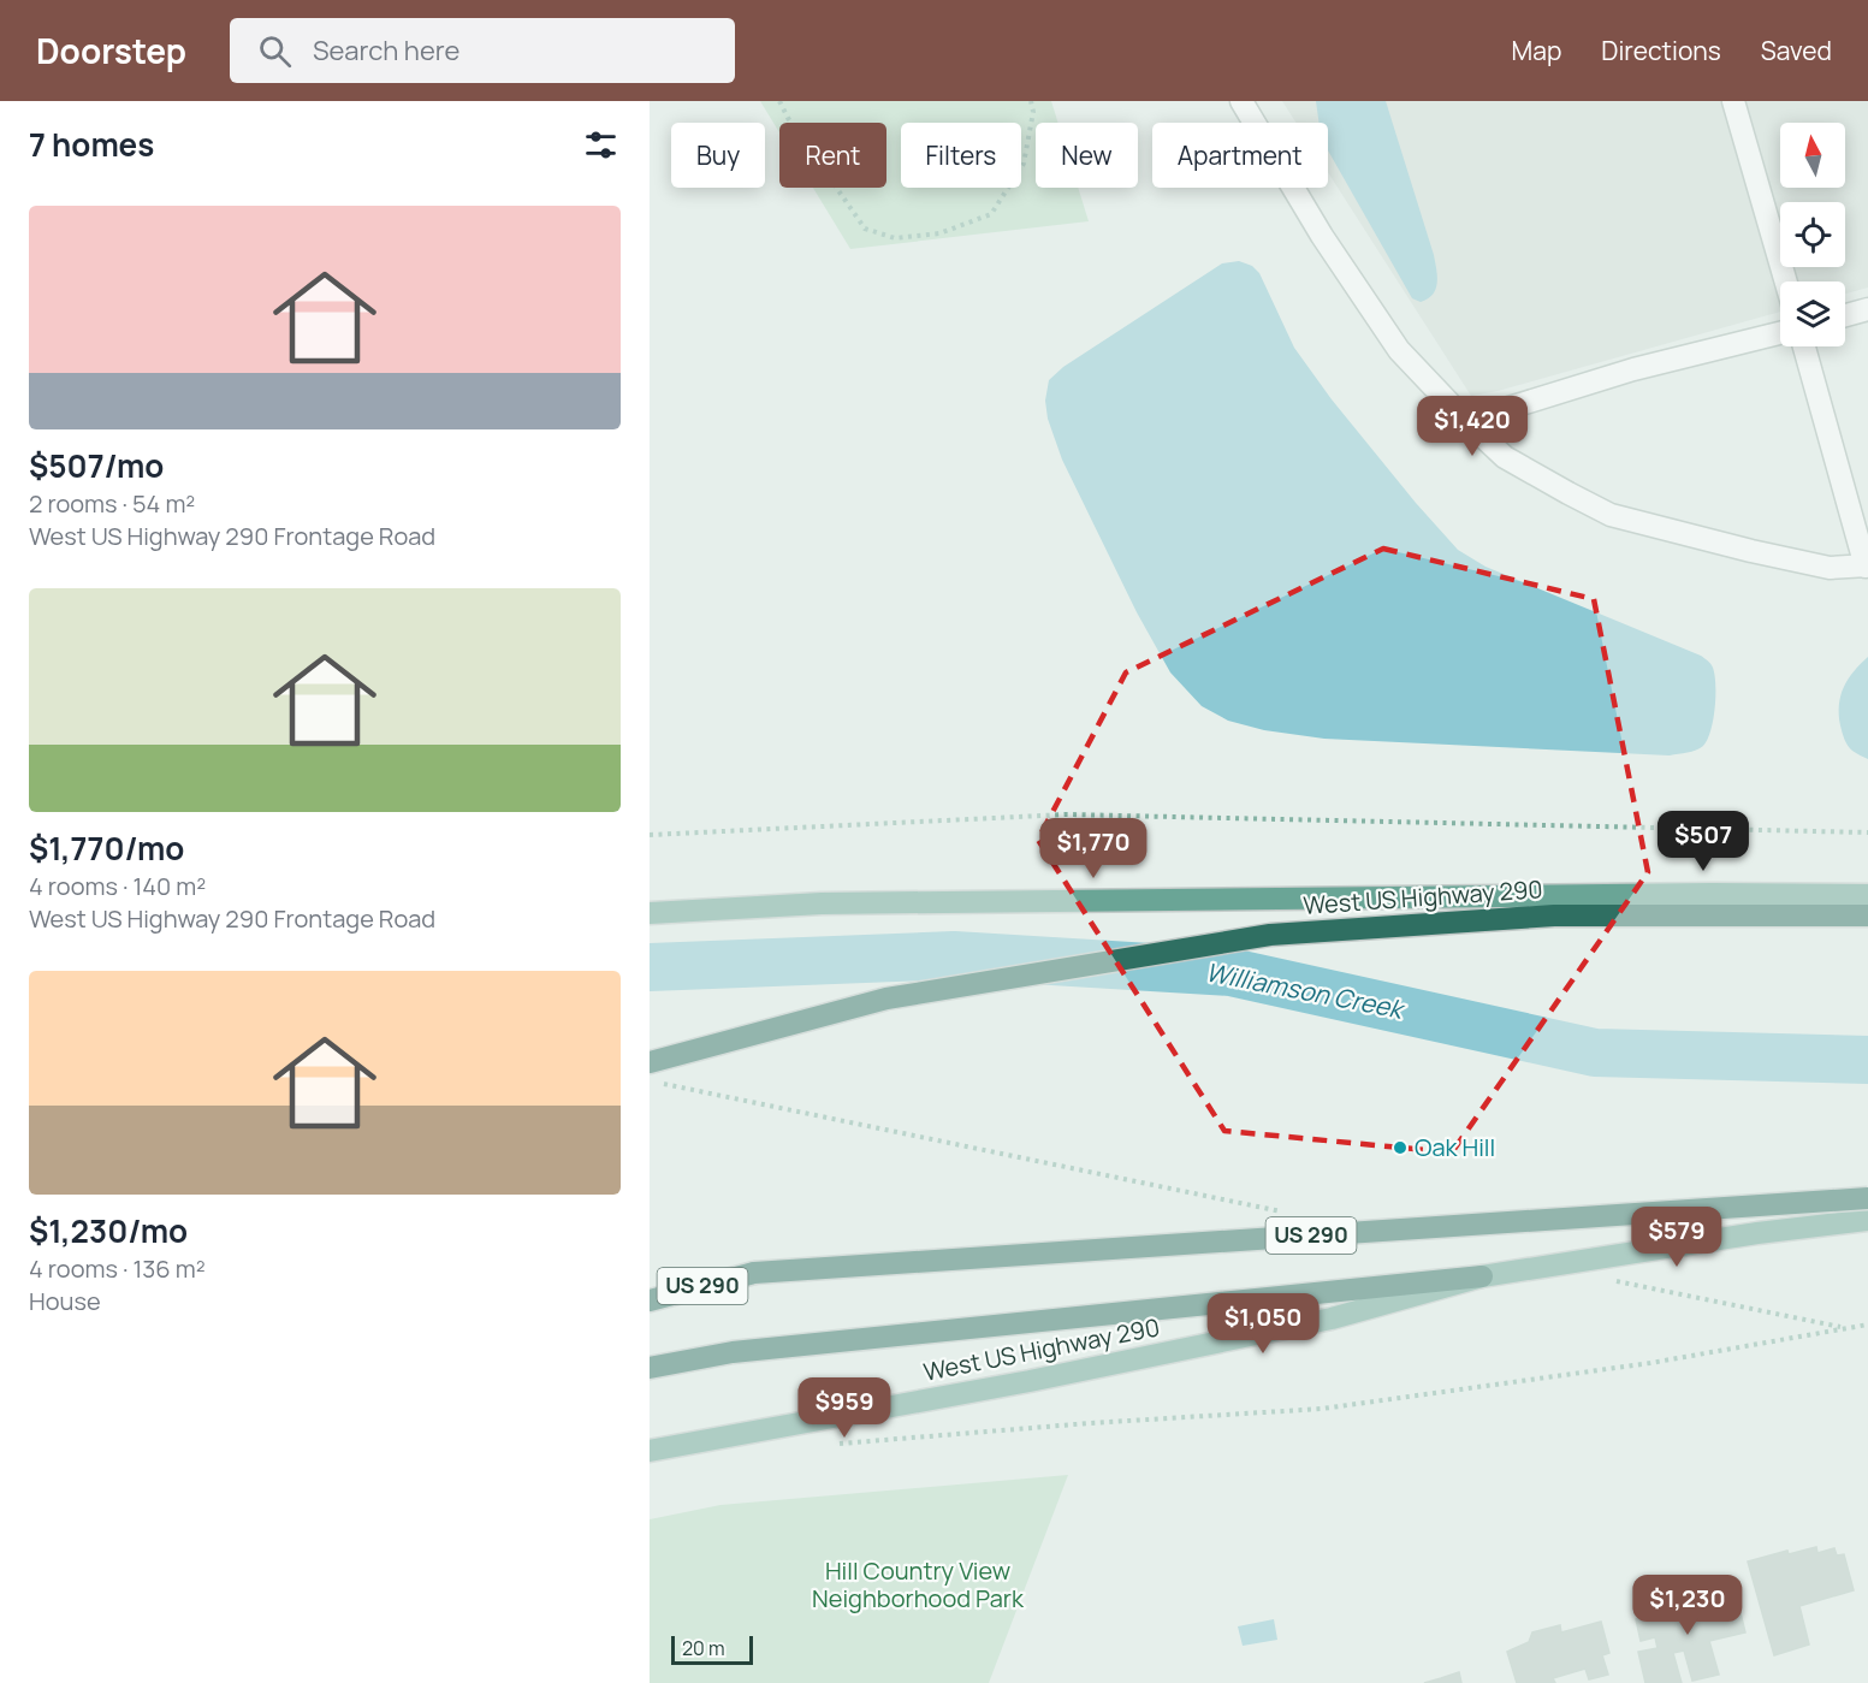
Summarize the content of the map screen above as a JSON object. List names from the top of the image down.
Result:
{
  "streets": {
    "highway": ["West US Highway 290", "US 290"]
  },
  "water": ["Williamson Creek"],
  "parks": ["Hill Country View Neighborhood Park"],
  "places": ["Oak Hill"],
  "scale_bar": "20 m",
  "north": "top",
  "page": {
    "header": "Doorstep",
    "search": "Search here",
    "nav": ["Map", "Directions", "Saved"],
    "heading": "7 homes",
    "chip": [
      "Buy",
      "Rent",
      "Filters",
      "New",
      "Apartment"
    ],
    "list": [
      {
        "name": "$507/mo",
        "note": "2 rooms · 54 m² · West US Highway 290 Frontage Road"
      },
      {
        "name": "$1,770/mo",
        "note": "4 rooms · 140 m² · West US Highway 290 Frontage Road"
      },
      {
        "name": "$1,230/mo",
        "note": "4 rooms · 136 m² · House"
      }
    ],
    "price": [
      "$1,420",
      "$507",
      "$1,770",
      "$579",
      "$1,050",
      "$959",
      "$1,230"
    ],
    "scale": "20 m"
  }
}
